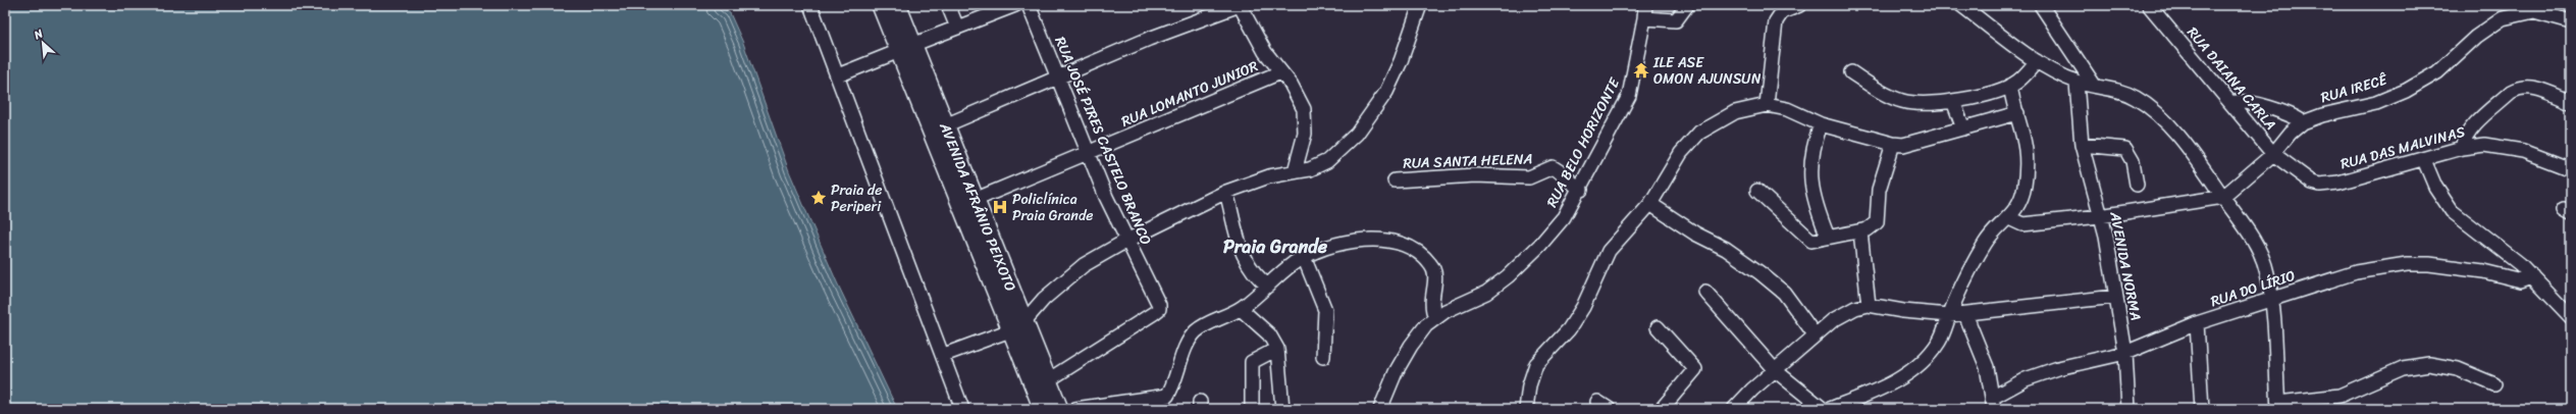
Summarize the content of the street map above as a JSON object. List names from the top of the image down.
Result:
{
  "streets": {
    "main road": ["AVENIDA AFRÂNIO PEIXOTO"],
    "street": [
      "RUA DAIANA CARLA",
      "RUA IRECÊ",
      "RUA LOMANTO JUNIOR",
      "RUA JOSÉ PIRES CASTELO BRANCO",
      "RUA BELO HORIZONTE",
      "RUA DAS MALVINAS",
      "RUA SANTA HELENA",
      "AVENIDA NORMA",
      "RUA DO LÍRIO"
    ]
  },
  "crossings": [
    ["RUA DAIANA CARLA", "RUA IRECÊ"],
    ["RUA DAIANA CARLA", "RUA DAS MALVINAS"],
    ["RUA IRECÊ", "RUA DAS MALVINAS"],
    ["RUA LOMANTO JUNIOR", "RUA JOSÉ PIRES CASTELO BRANCO"],
    ["RUA LOMANTO JUNIOR", "AVENIDA AFRÂNIO PEIXOTO"],
    ["RUA JOSÉ PIRES CASTELO BRANCO", "AVENIDA AFRÂNIO PEIXOTO"],
    ["RUA BELO HORIZONTE", "RUA SANTA HELENA"],
    ["AVENIDA NORMA", "RUA DO LÍRIO"]
  ],
  "districts": ["Praia Grande"],
  "places": {
    "temple": ["ILE ASE OMON AJUNSUN"],
    "place": ["Praia de Periperi"],
    "hospital": ["Policlínica Praia Grande"]
  },
  "north": "top left"
}
